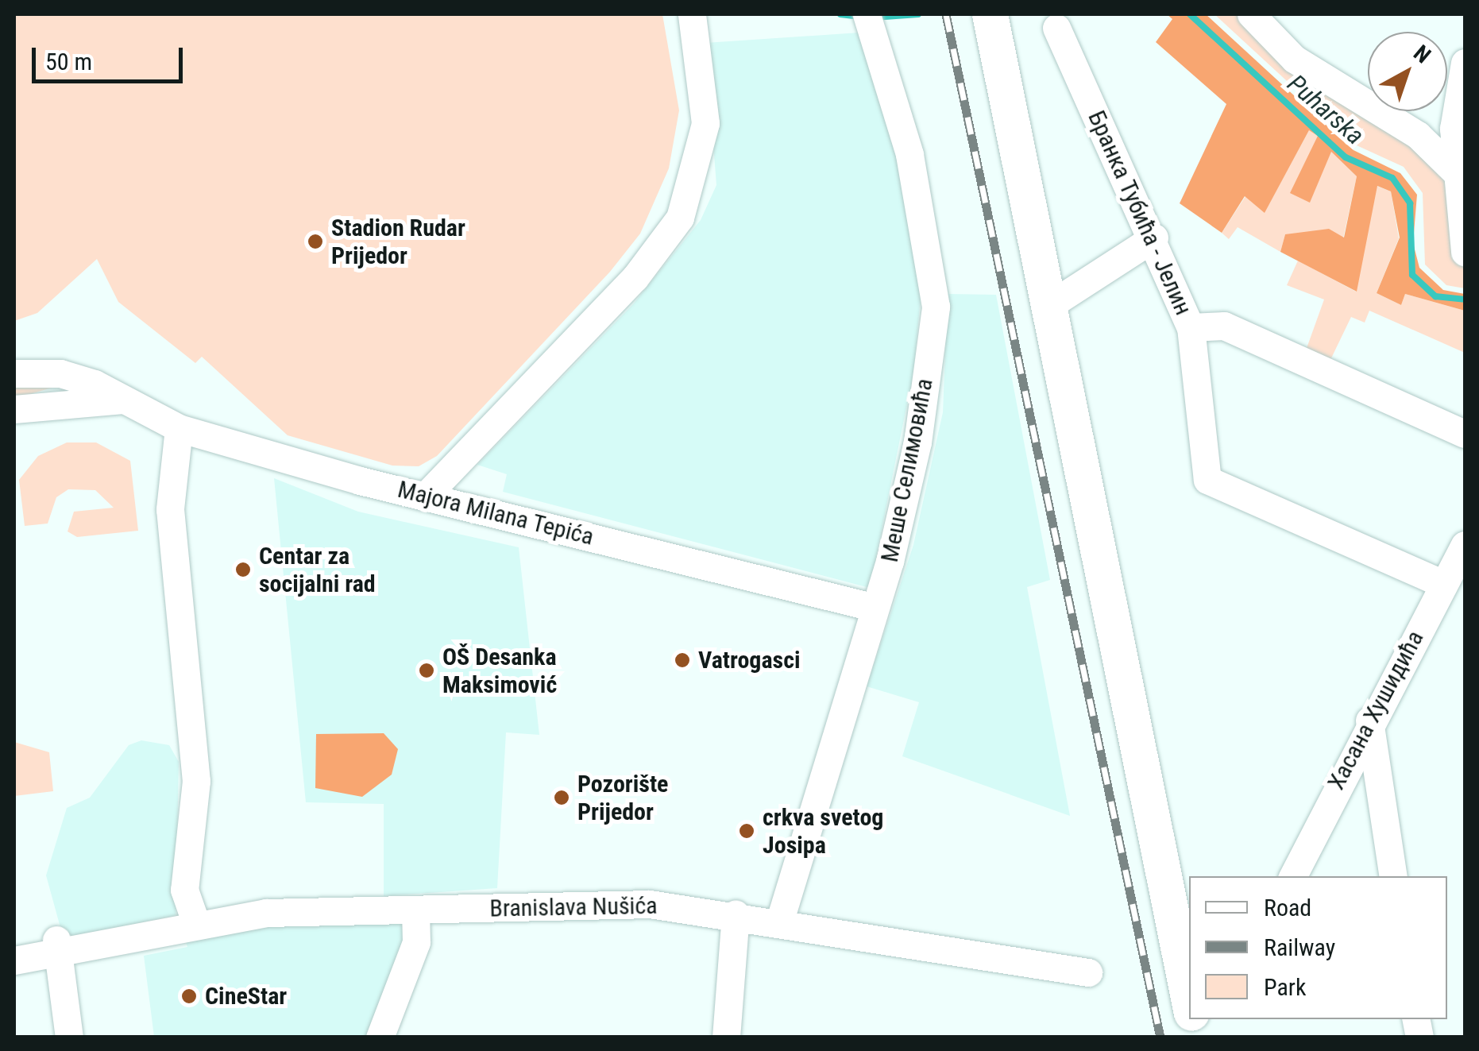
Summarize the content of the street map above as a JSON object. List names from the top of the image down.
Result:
{
  "streets": {
    "street": [
      "Бранка Тубића - Јелин",
      "Меше Селимовића",
      "Majora Milana Tepića",
      "Хасана Хушидића",
      "Branislava Nušića"
    ]
  },
  "crossings": [
    ["Бранка Тубића - Јелин", "Хасана Хушидића"],
    ["Меше Селимовића", "Majora Milana Tepića"],
    ["Меше Селимовића", "Branislava Nušića"]
  ],
  "water": ["Puharska"],
  "places": [
    "Stadion Rudar Prijedor",
    "Centar za socijalni rad",
    "Vatrogasci",
    "OŠ Desanka Maksimović",
    "Pozorište Prijedor",
    "crkva svetog Josipa",
    "CineStar"
  ],
  "legend": ["Road", "Railway", "Park"],
  "scale_bar": "50 m",
  "north": "top right"
}
